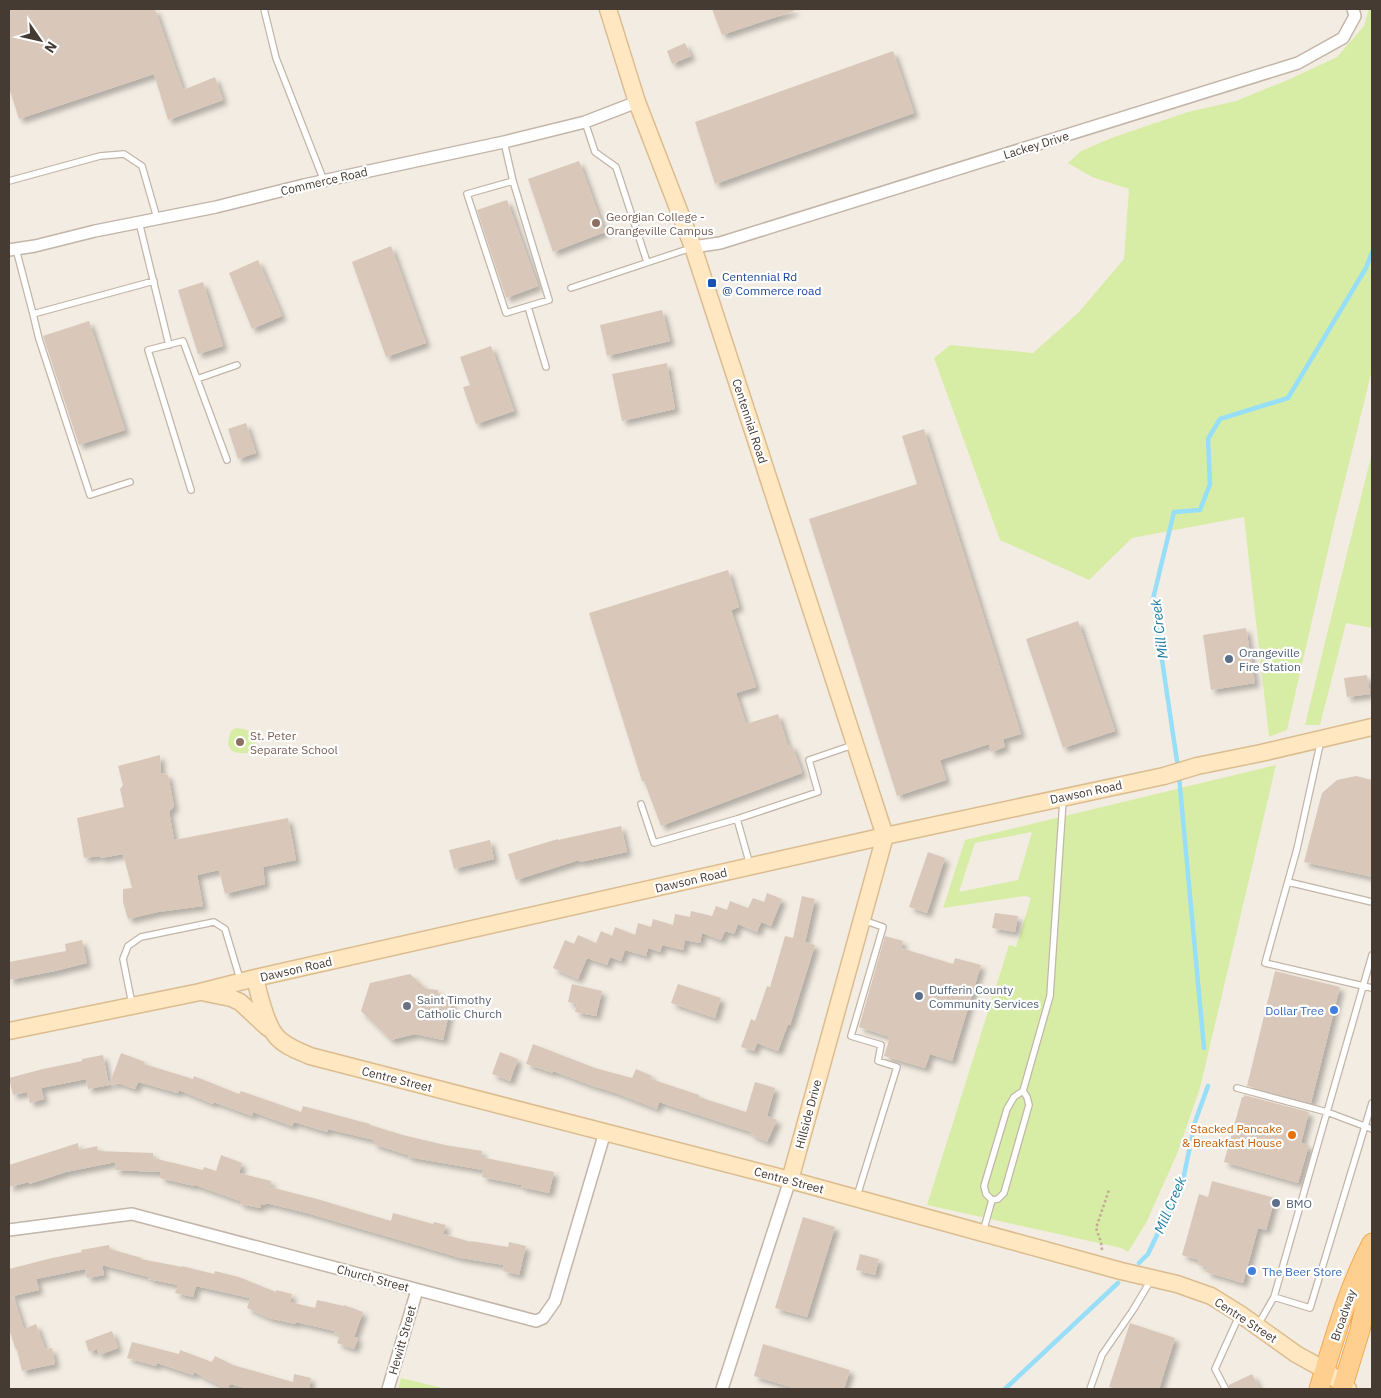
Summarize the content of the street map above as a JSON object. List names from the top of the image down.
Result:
{
  "streets": {
    "main road": ["Broadway"],
    "street": [
      "Lackey Drive",
      "Commerce Road",
      "Centennial Road",
      "Dawson Road",
      "Centre Street",
      "Hillside Drive",
      "Church Street",
      "Hewitt Street"
    ]
  },
  "crossings": [
    ["Lackey Drive", "Centennial Road"],
    ["Commerce Road", "Centennial Road"],
    ["Centennial Road", "Dawson Road"],
    ["Centennial Road", "Hillside Drive"],
    ["Dawson Road", "Centre Street"],
    ["Dawson Road", "Hillside Drive"],
    ["Centre Street", "Hillside Drive"],
    ["Centre Street", "Church Street"],
    ["Centre Street", "Broadway"],
    ["Church Street", "Hewitt Street"]
  ],
  "water": ["Mill Creek"],
  "places": {
    "other": [
      "Georgian College - Orangeville Campus",
      "Orangeville Fire Station",
      "St. Peter Separate School",
      "Dufferin County Community Services",
      "Saint Timothy Catholic Church",
      "Dollar Tree",
      "Stacked Pancake & Breakfast House",
      "BMO",
      "The Beer Store"
    ],
    "transit": ["Centennial Rd @ Commerce road"]
  },
  "north": "bottom right"
}
